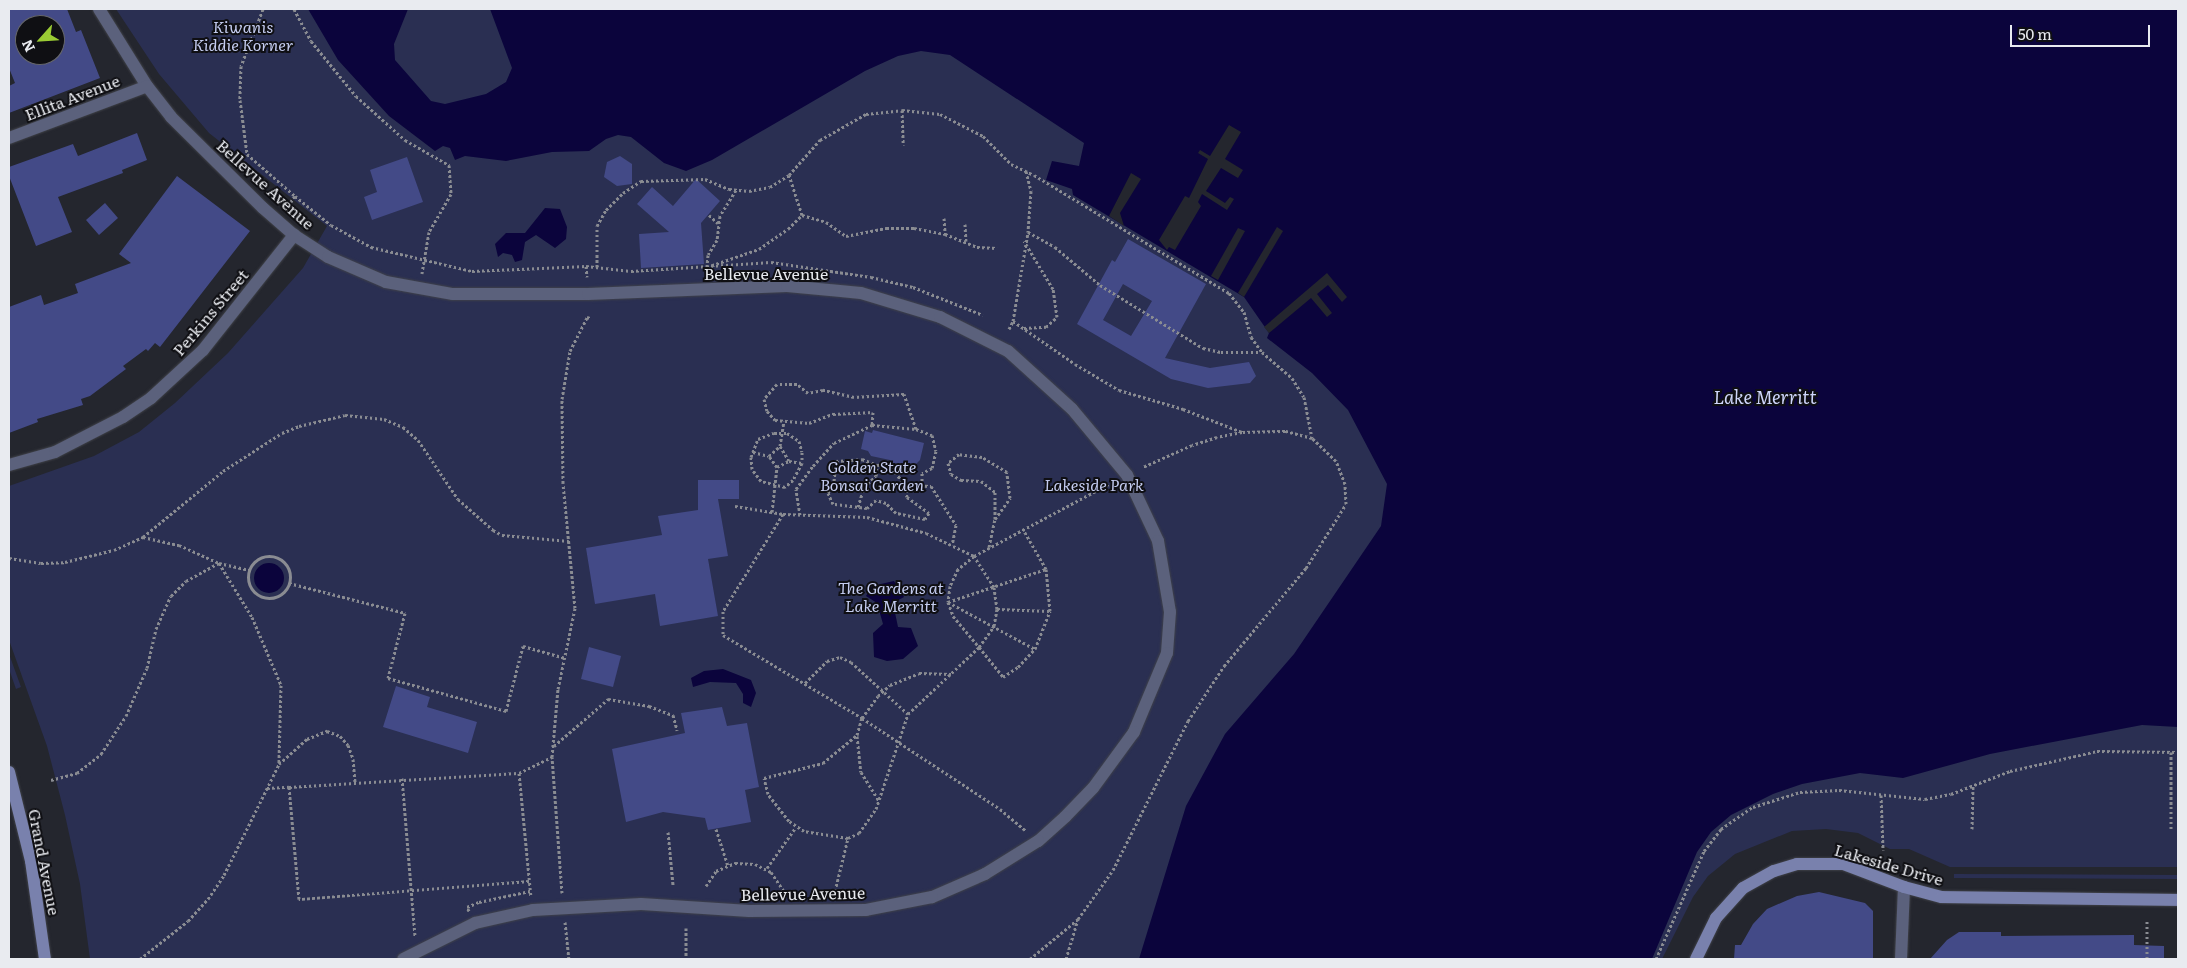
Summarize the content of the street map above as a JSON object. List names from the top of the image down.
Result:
{
  "streets": {
    "street": [
      "Ellita Avenue",
      "Bellevue Avenue",
      "Perkins Street",
      "Grand Avenue",
      "Lakeside Drive"
    ]
  },
  "crossings": [
    ["Ellita Avenue", "Bellevue Avenue"],
    ["Bellevue Avenue", "Perkins Street"]
  ],
  "water": ["Lake Merritt"],
  "parks": [
    "Kiwanis Kiddie Korner",
    "Golden State Bonsai Garden",
    "Lakeside Park",
    "The Gardens at Lake Merritt"
  ],
  "scale_bar": "50 m",
  "north": "bottom left"
}
